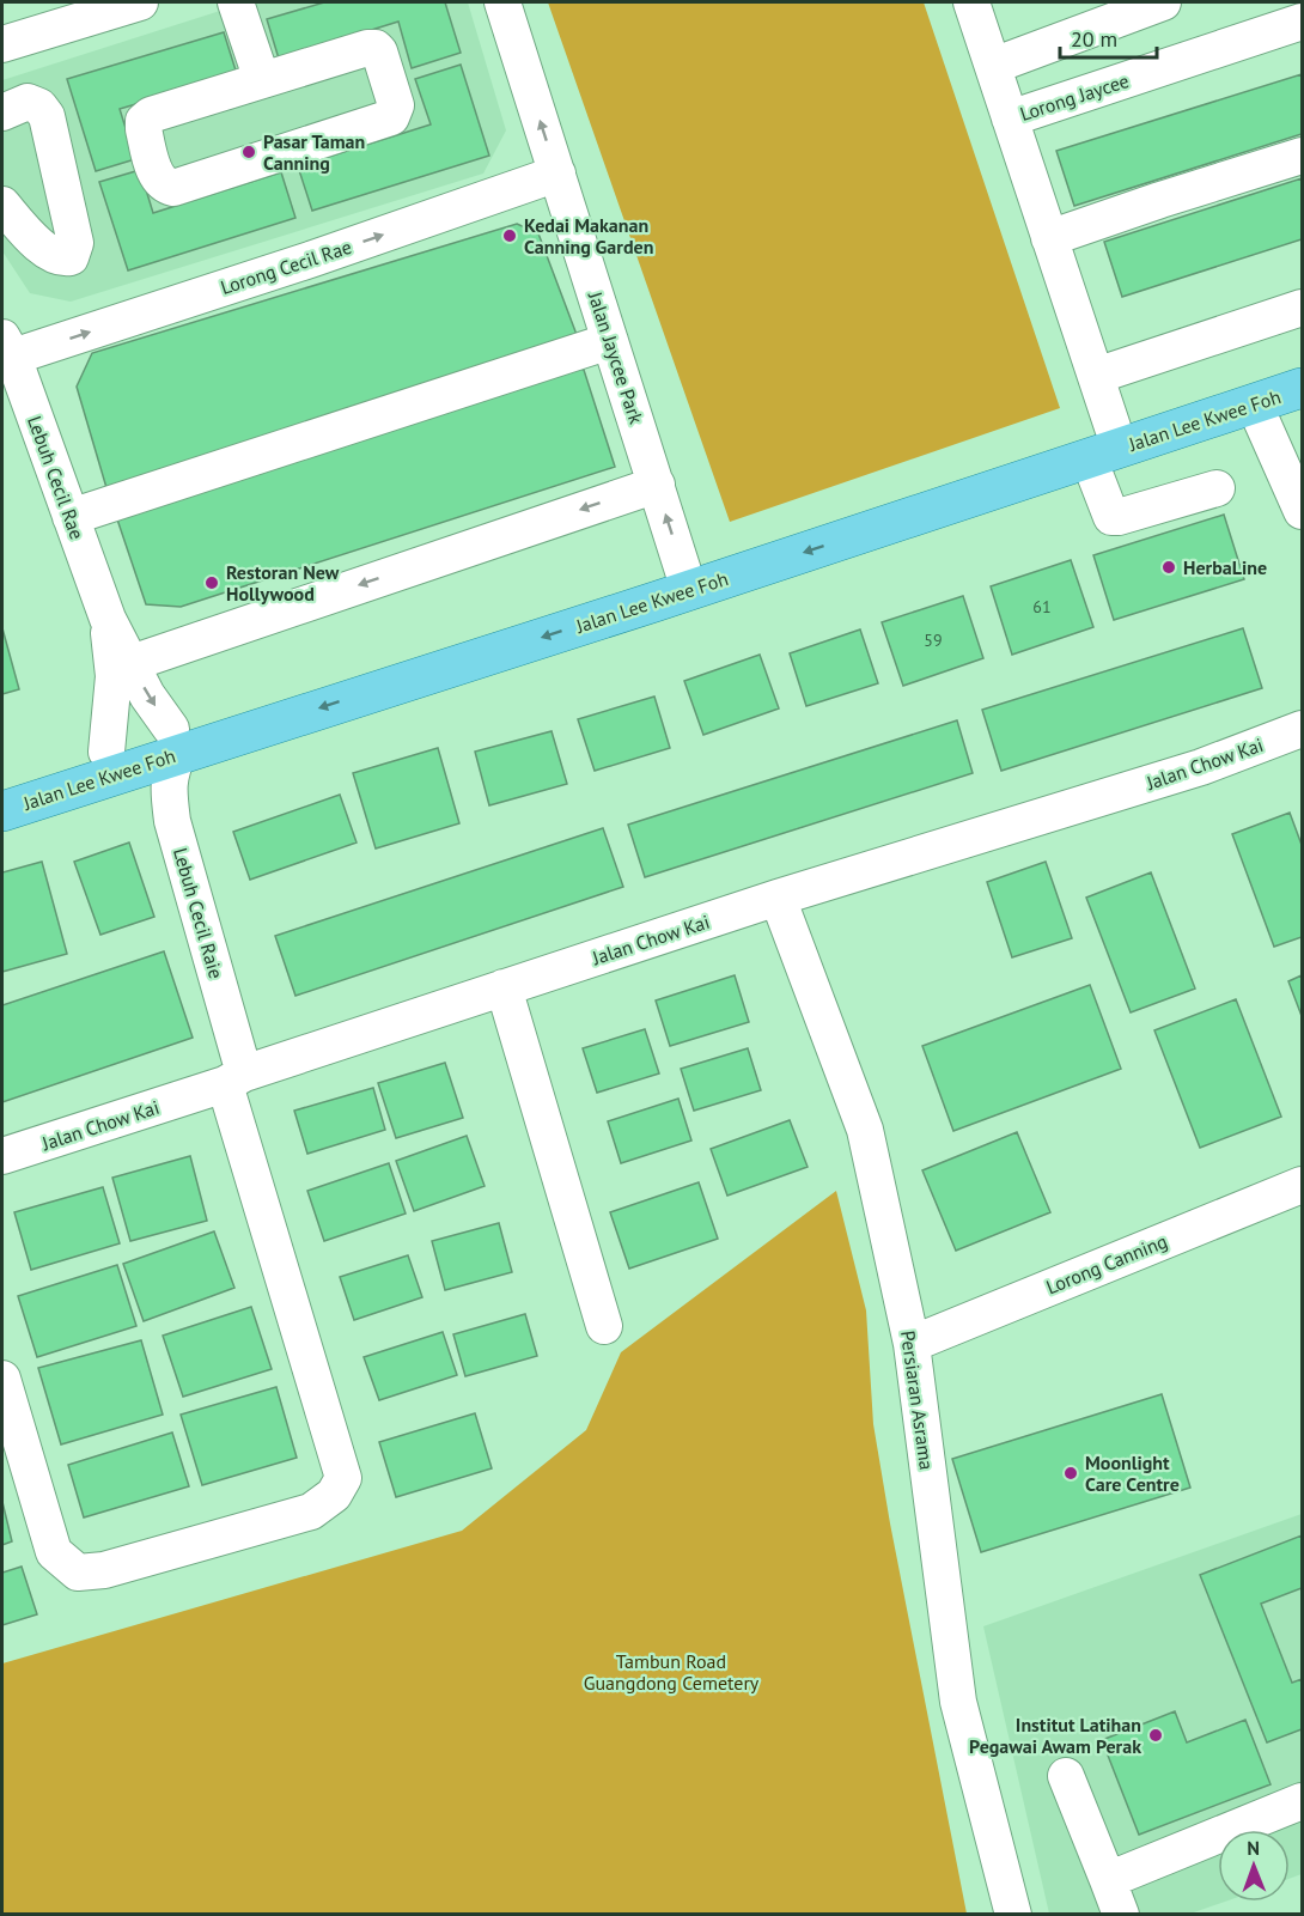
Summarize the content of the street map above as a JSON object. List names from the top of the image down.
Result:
{
  "streets": {
    "main road": ["Jalan Lee Kwee Foh"],
    "street": [
      "Lorong Jaycee",
      "Lorong Cecil Rae",
      "Jalan Jaycee Park",
      "Lebuh Cecil Rae",
      "Jalan Chow Kai",
      "Lebuh Cecil Raie",
      "Lorong Canning",
      "Persiaran Asrama"
    ]
  },
  "crossings": [
    ["Lorong Jaycee", "Jalan Lee Kwee Foh"],
    ["Lorong Cecil Rae", "Jalan Jaycee Park"],
    ["Lorong Cecil Rae", "Lebuh Cecil Rae"],
    ["Jalan Jaycee Park", "Jalan Lee Kwee Foh"],
    ["Jalan Lee Kwee Foh", "Lebuh Cecil Rae"],
    ["Jalan Lee Kwee Foh", "Lebuh Cecil Raie"],
    ["Lebuh Cecil Rae", "Lebuh Cecil Raie"],
    ["Jalan Chow Kai", "Lebuh Cecil Raie"],
    ["Jalan Chow Kai", "Persiaran Asrama"],
    ["Lorong Canning", "Persiaran Asrama"]
  ],
  "one_way": ["Jalan Jaycee Park"],
  "parks": ["Tambun Road Guangdong Cemetery"],
  "places": [
    "Pasar Taman Canning",
    "Kedai Makanan Canning Garden",
    "HerbaLine",
    "Restoran New Hollywood",
    "Moonlight Care Centre",
    "Institut Latihan Pegawai Awam Perak"
  ],
  "house_numbers": ["61", "59"],
  "scale_bar": "20 m",
  "north": "top"
}
